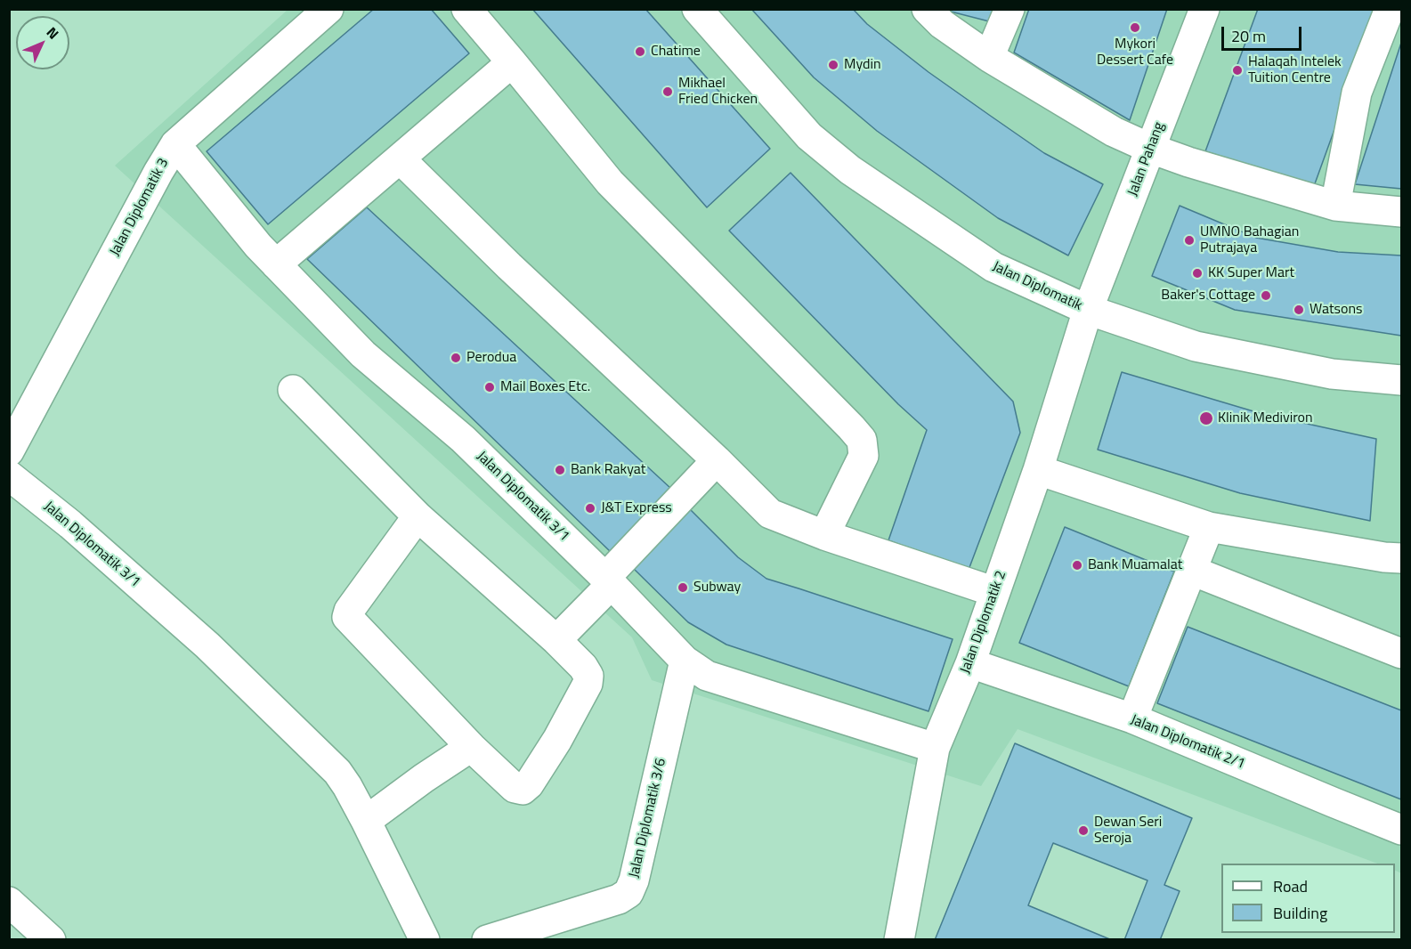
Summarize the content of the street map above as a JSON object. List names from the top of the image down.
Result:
{
  "streets": {
    "street": [
      "Jalan Pahang",
      "Jalan Diplomatik 3",
      "Jalan Diplomatik",
      "Jalan Diplomatik 3/1",
      "Jalan Diplomatik 2",
      "Jalan Diplomatik 2/1",
      "Jalan Diplomatik 3/6"
    ]
  },
  "crossings": [
    ["Jalan Pahang", "Jalan Diplomatik"],
    ["Jalan Pahang", "Jalan Diplomatik 2"],
    ["Jalan Diplomatik 3", "Jalan Diplomatik 3/1"],
    ["Jalan Diplomatik", "Jalan Diplomatik 2"],
    ["Jalan Diplomatik 3/1", "Jalan Diplomatik 2"],
    ["Jalan Diplomatik 3/1", "Jalan Diplomatik 3/6"],
    ["Jalan Diplomatik 2", "Jalan Diplomatik 2/1"]
  ],
  "places": [
    "Mykori Dessert Cafe",
    "Chatime",
    "Mydin",
    "Halaqah Intelek Tuition Centre",
    "Mikhael Fried Chicken",
    "UMNO Bahagian Putrajaya",
    "KK Super Mart",
    "Baker's Cottage",
    "Watsons",
    "Perodua",
    "Mail Boxes Etc.",
    "Klinik Mediviron",
    "Bank Rakyat",
    "J&T Express",
    "Bank Muamalat",
    "Subway",
    "Dewan Seri Seroja"
  ],
  "legend": ["Road", "Building"],
  "scale_bar": "20 m",
  "north": "top right"
}
